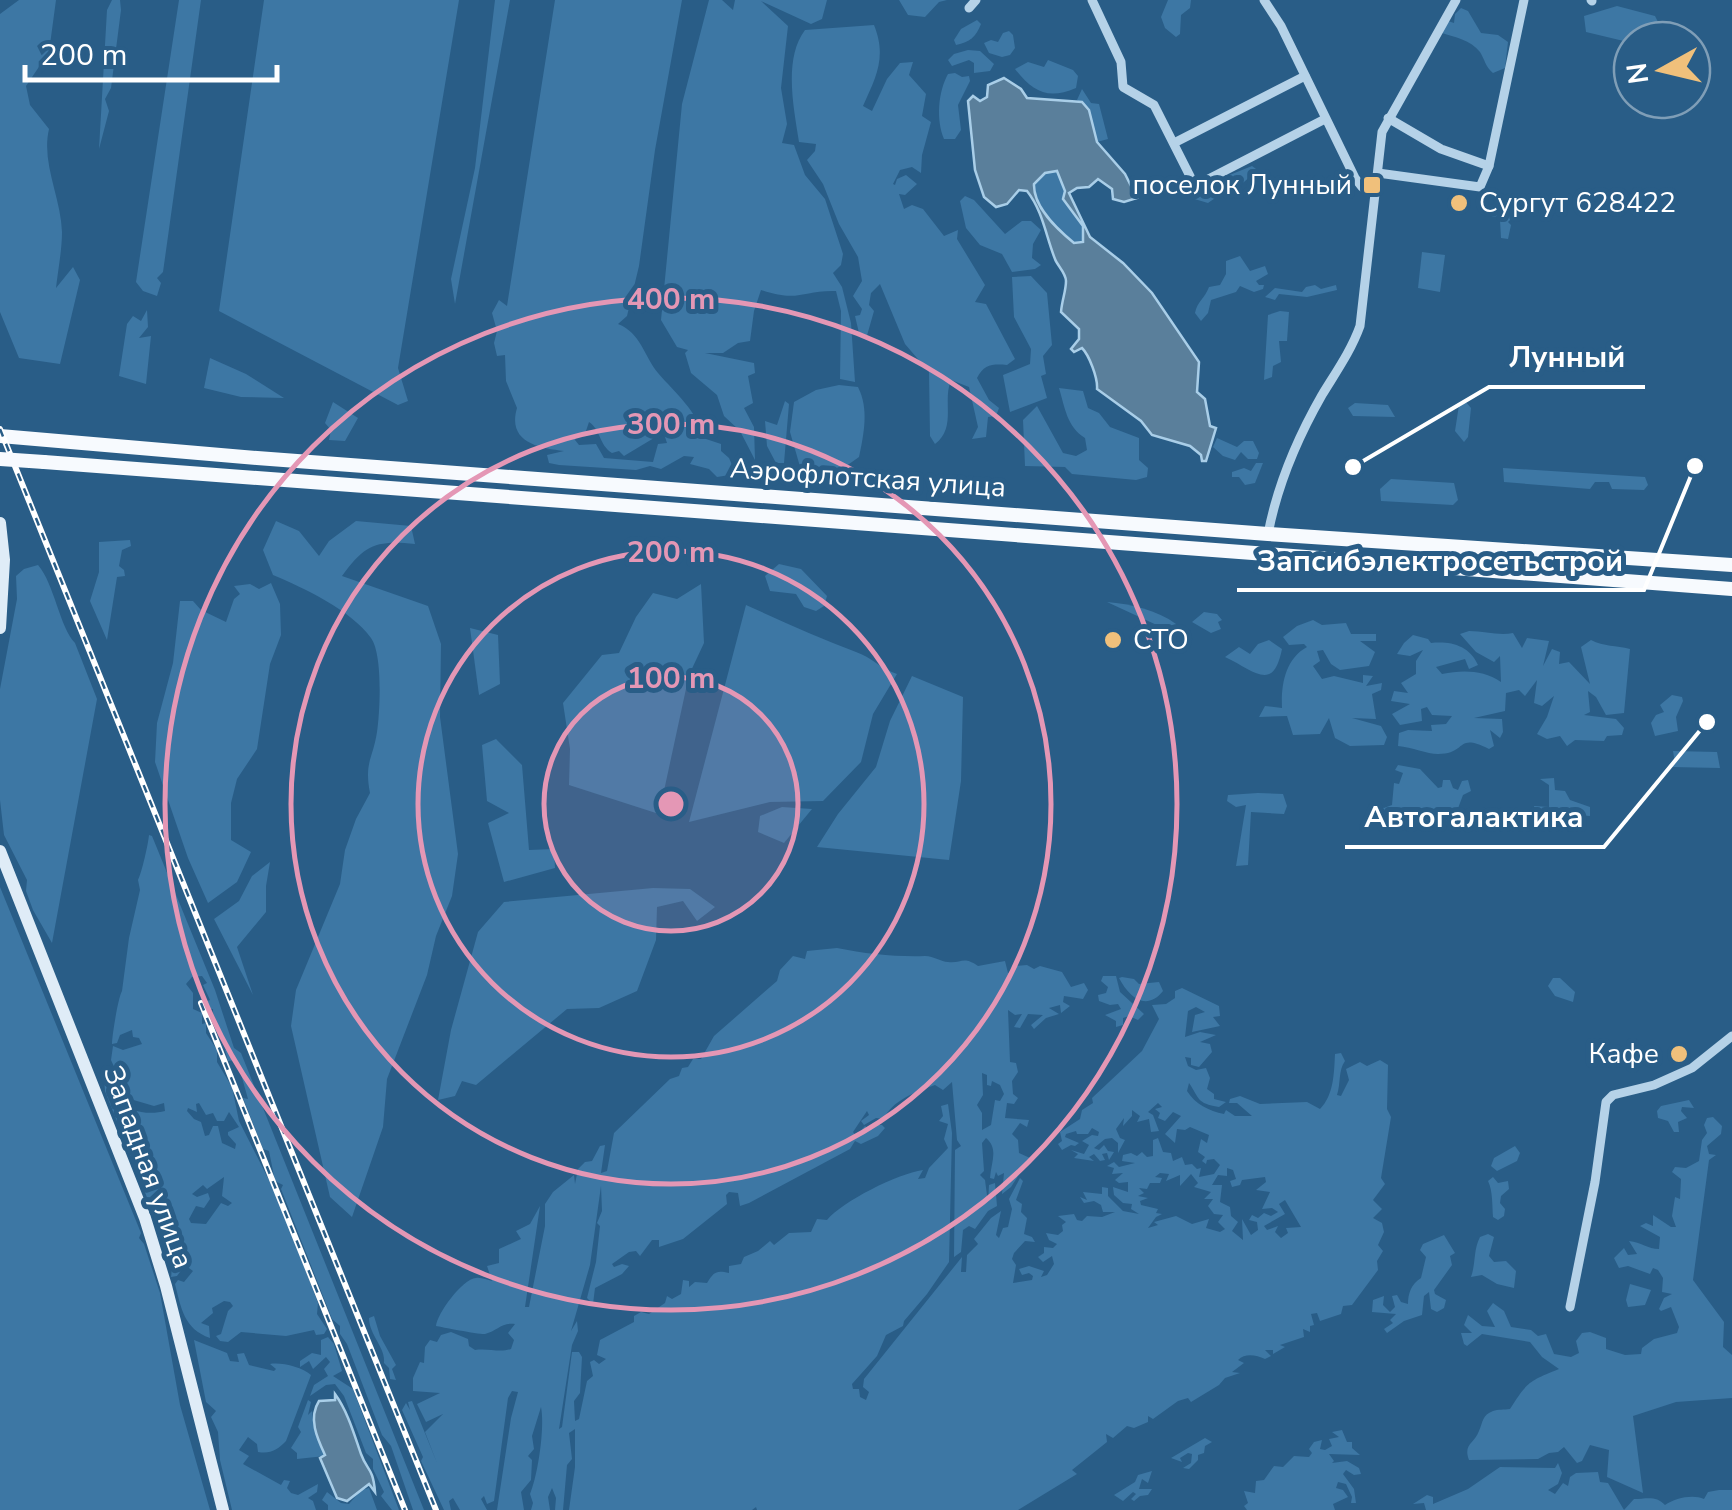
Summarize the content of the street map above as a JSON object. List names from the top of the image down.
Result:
{
  "streets": {
    "main road": ["Аэрофлотская улица"],
    "street": ["Западная улица"]
  },
  "places": {
    "transit": ["поселок Лунный"],
    "other": [
      "Сургут 628422",
      "Запсибэлектросетьстрой",
      "Лунный",
      "СТО",
      "Автогалактика",
      "Кафе"
    ]
  },
  "scale_bar": "200 m",
  "north": "left",
  "rings": [
    "400 m",
    "300 m",
    "200 m",
    "100 m"
  ]
}
